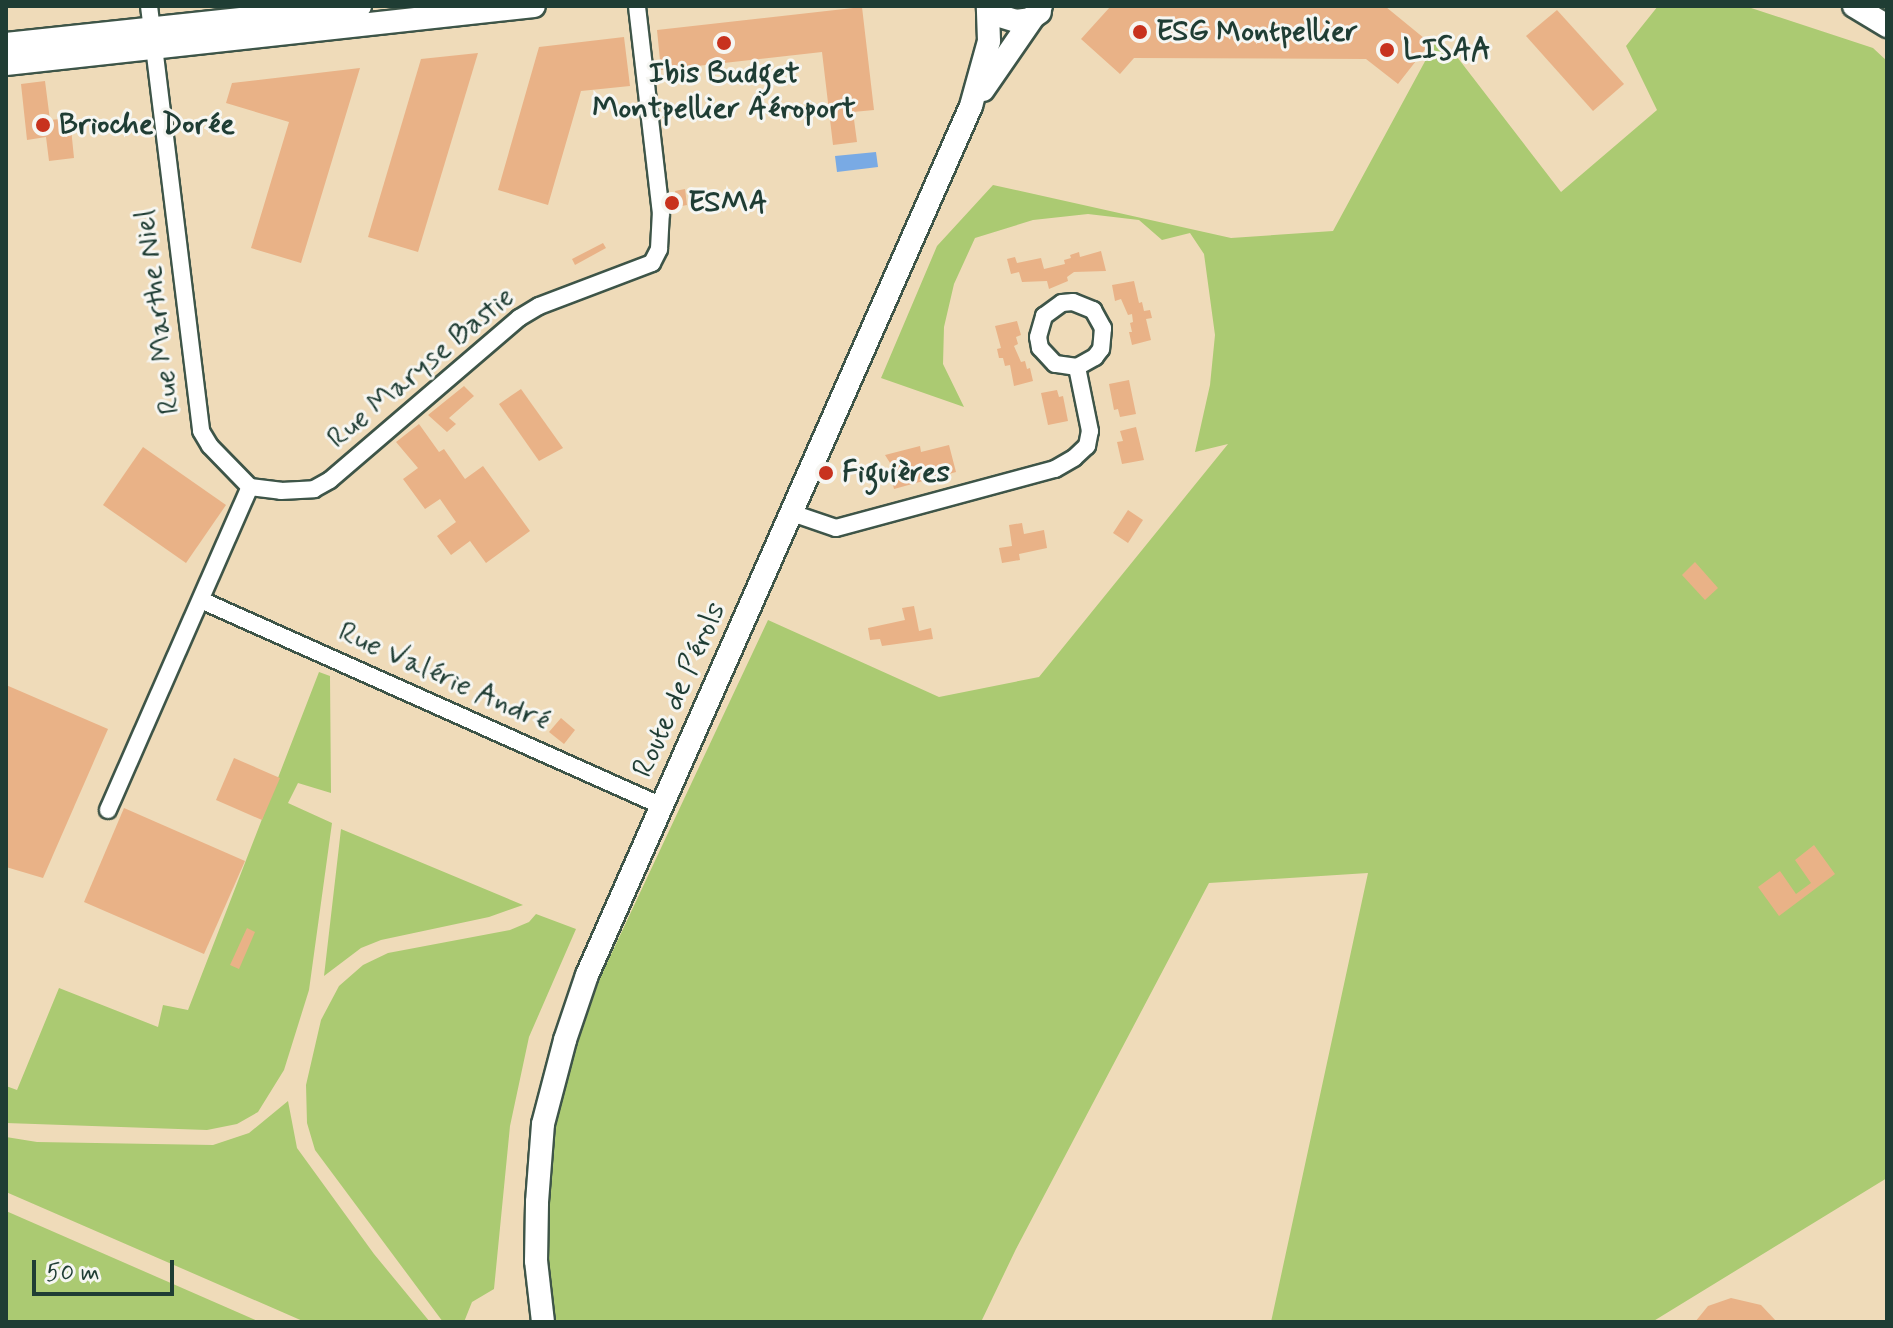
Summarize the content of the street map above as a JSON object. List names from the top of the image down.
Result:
{
  "streets": {
    "street": [
      "Rue Marthe Niel",
      "Rue Maryse Bastie",
      "Rue Valérie André",
      "Route de Pérols"
    ]
  },
  "crossings": [
    ["Rue Marthe Niel", "Rue Maryse Bastie"],
    ["Rue Valérie André", "Route de Pérols"]
  ],
  "places": [
    "ESG Montpellier",
    "Ibis Budget Montpellier Aéroport",
    "LISAA",
    "Brioche Dorée",
    "ESMA",
    "Figuières"
  ],
  "scale_bar": "50 m"
}
